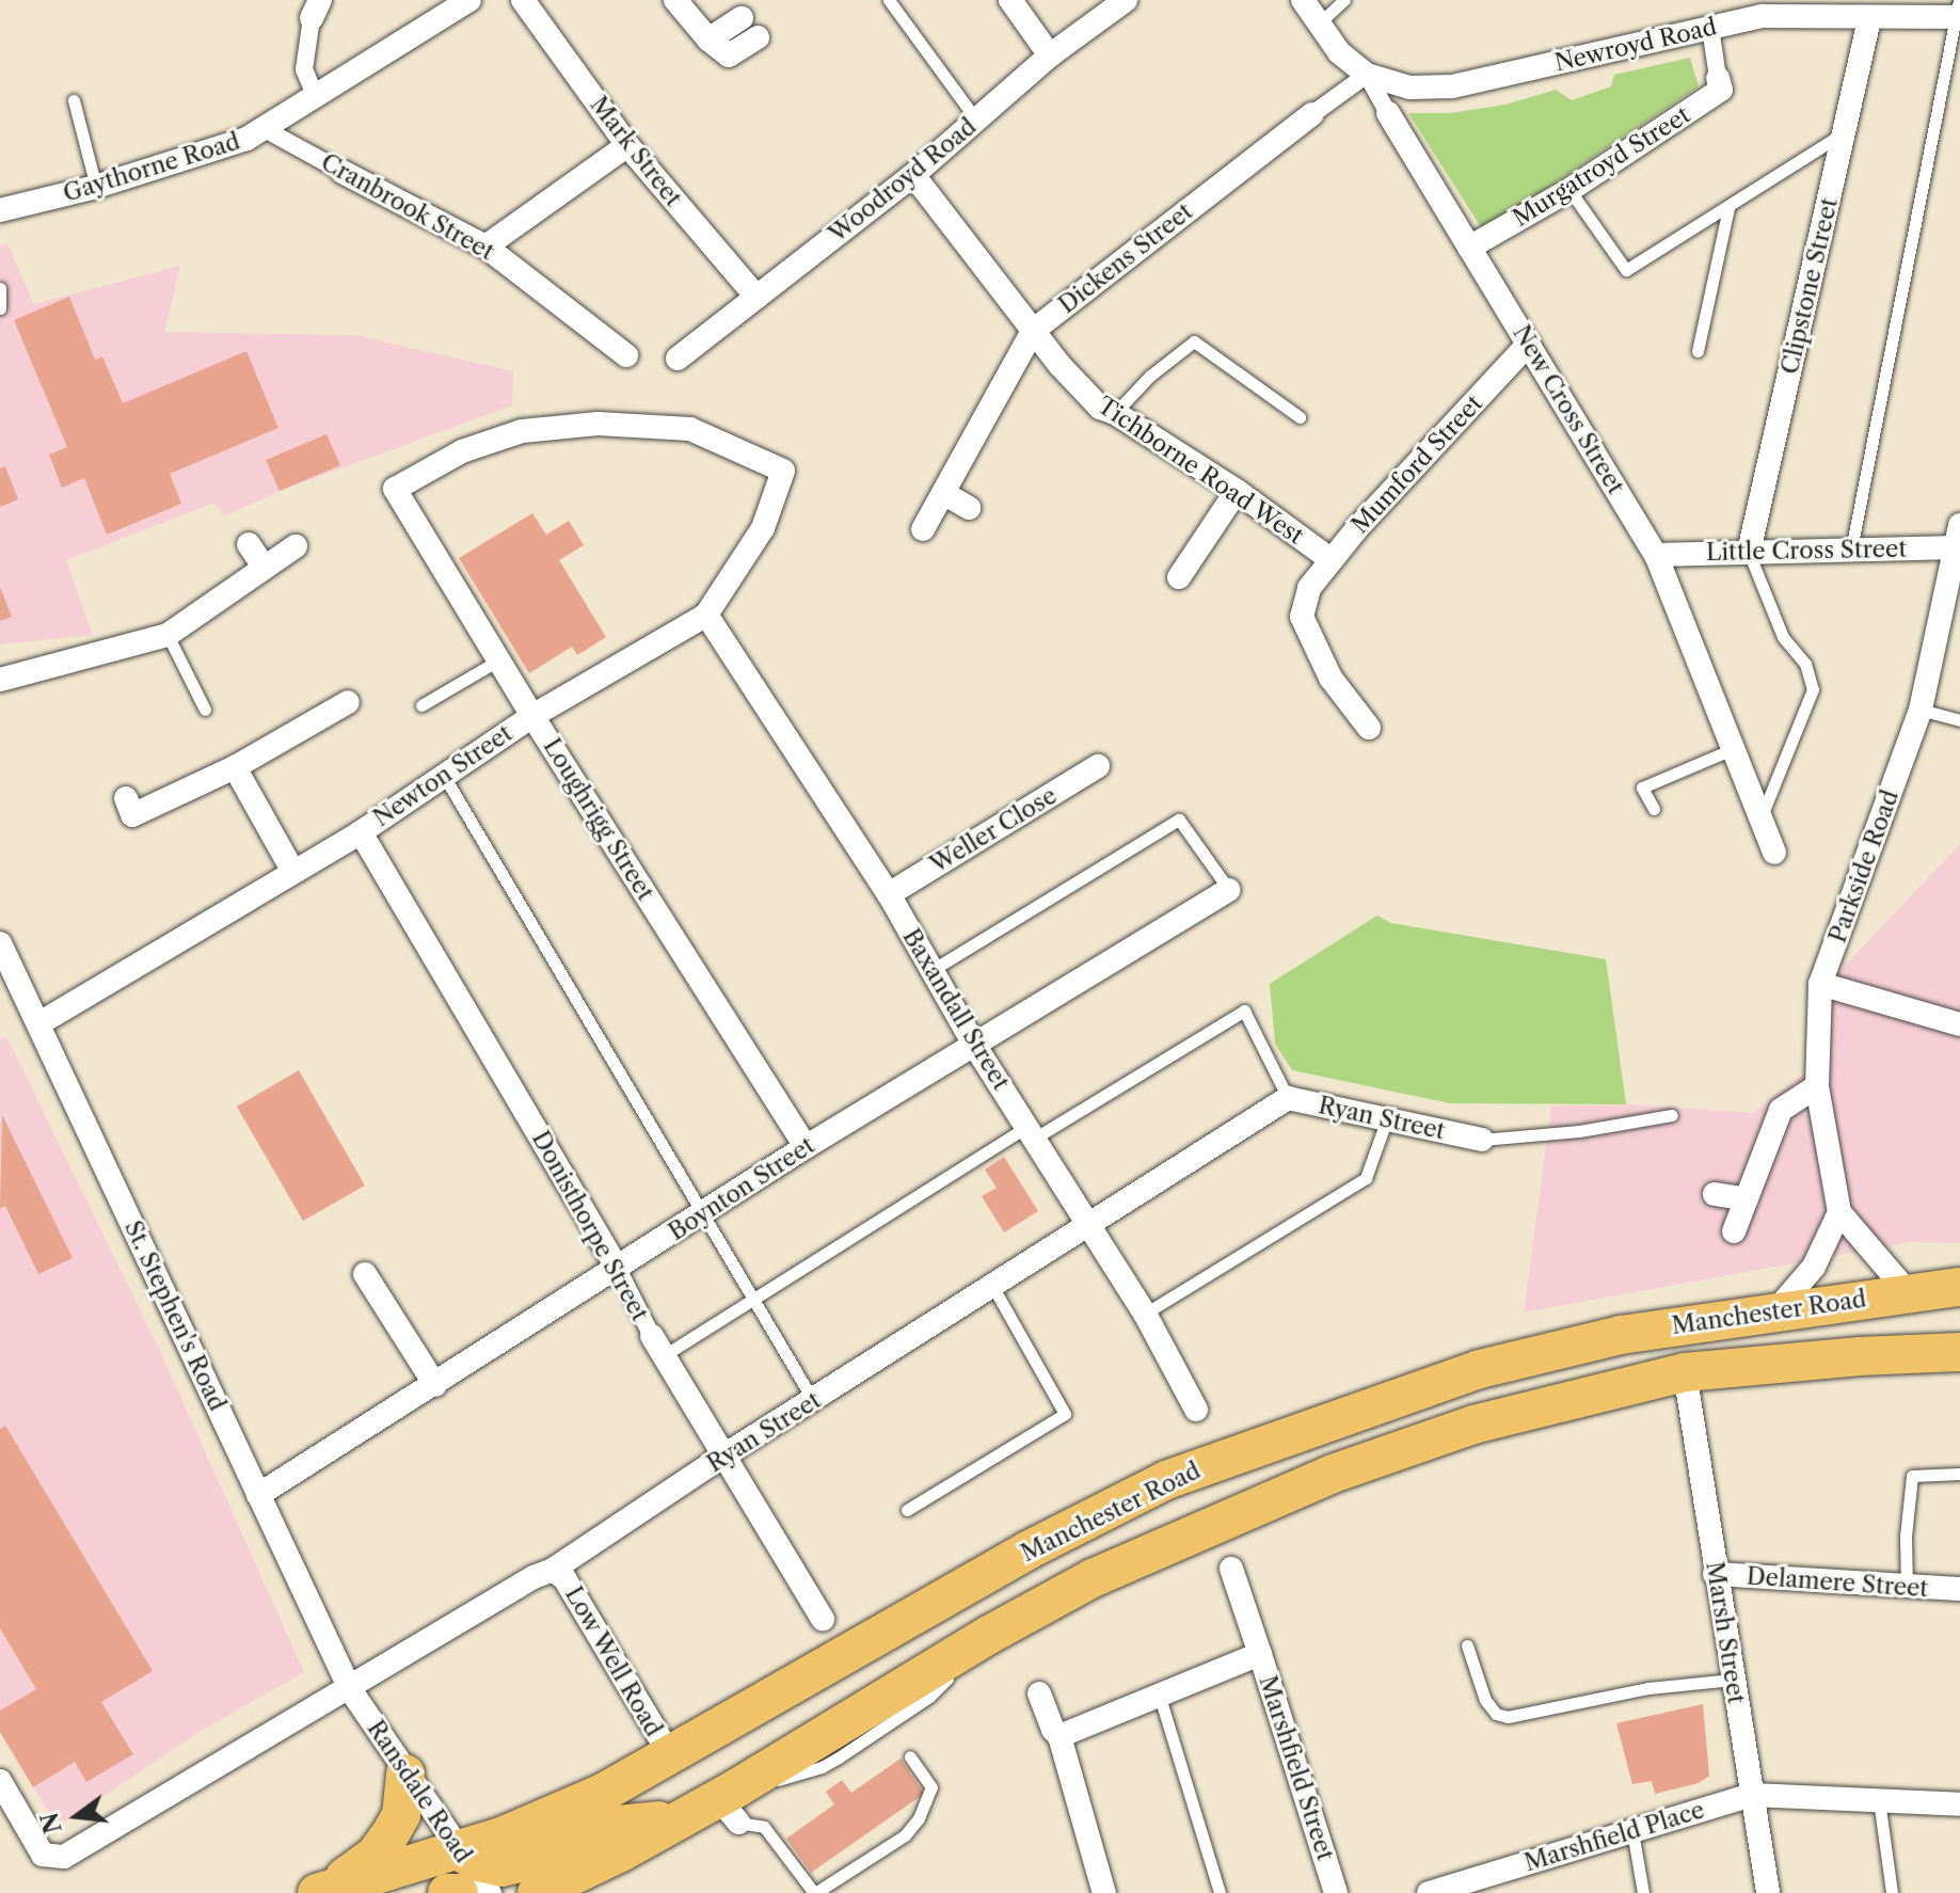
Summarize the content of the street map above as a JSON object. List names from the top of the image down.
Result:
{
  "streets": {
    "main road": ["Manchester Road"],
    "street": [
      "Newroyd Road",
      "Mark Street",
      "Murgatroyd Street",
      "Gaythorne Road",
      "Woodroyd Road",
      "Cranbrook Street",
      "Dickens Street",
      "Clipstone Street",
      "New Cross Street",
      "Mumford Street",
      "Tichborne Road West",
      "Little Cross Street",
      "Newton Street",
      "Loughrigg Street",
      "Weller Close",
      "Parkside Road",
      "Baxandall Street",
      "Ryan Street",
      "Boynton Street",
      "Donisthorpe Street",
      "St. Stephen's Road",
      "Delamere Street",
      "Marsh Street",
      "Low Well Road",
      "Marshfield Street",
      "Ransdale Road",
      "Marshfield Place"
    ]
  },
  "crossings": [
    ["Newroyd Road", "Dickens Street"],
    ["Newroyd Road", "Clipstone Street"],
    ["Newroyd Road", "New Cross Street"],
    ["Mark Street", "Woodroyd Road"],
    ["Murgatroyd Street", "New Cross Street"],
    ["Gaythorne Road", "Cranbrook Street"],
    ["Woodroyd Road", "Tichborne Road West"],
    ["Dickens Street", "New Cross Street"],
    ["Dickens Street", "Tichborne Road West"],
    ["Clipstone Street", "Little Cross Street"],
    ["New Cross Street", "Mumford Street"],
    ["New Cross Street", "Little Cross Street"],
    ["Mumford Street", "Tichborne Road West"],
    ["Little Cross Street", "Parkside Road"],
    ["Newton Street", "Loughrigg Street"],
    ["Newton Street", "Baxandall Street"],
    ["Newton Street", "Donisthorpe Street"],
    ["Newton Street", "St. Stephen's Road"],
    ["Loughrigg Street", "Boynton Street"],
    ["Weller Close", "Baxandall Street"],
    ["Baxandall Street", "Ryan Street"],
    ["Baxandall Street", "Boynton Street"],
    ["Ryan Street", "Donisthorpe Street"],
    ["Ryan Street", "St. Stephen's Road"],
    ["Ryan Street", "Low Well Road"],
    ["Ryan Street", "Ransdale Road"],
    ["Boynton Street", "Donisthorpe Street"],
    ["Boynton Street", "St. Stephen's Road"],
    ["Manchester Road", "Marsh Street"],
    ["Manchester Road", "Low Well Road"],
    ["Manchester Road", "Ransdale Road"],
    ["St. Stephen's Road", "Ransdale Road"],
    ["Delamere Street", "Marsh Street"],
    ["Marsh Street", "Marshfield Place"]
  ],
  "north": "left"
}
